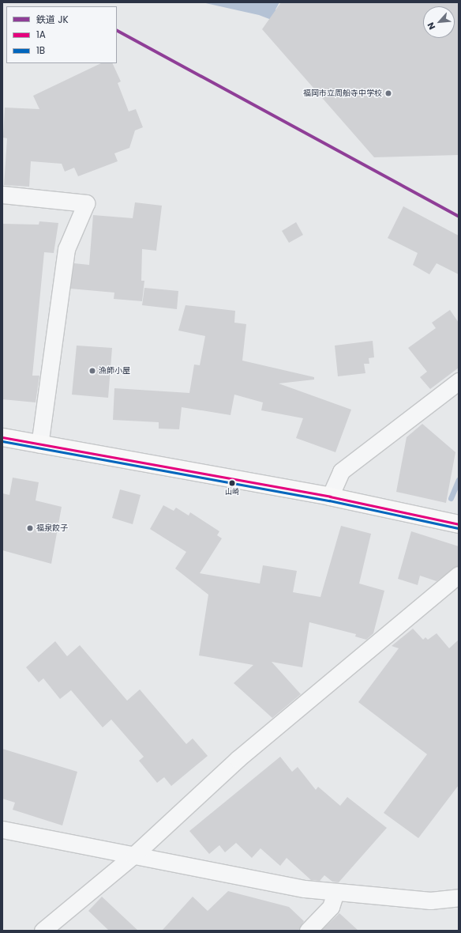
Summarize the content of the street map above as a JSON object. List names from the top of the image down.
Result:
{
  "places": [
    "福岡市立周船寺中学校",
    "漁師小屋",
    "山崎",
    "福泉餃子"
  ],
  "lines": ["rail line JK", "transit line 1A", "transit line 1B"],
  "legend": ["鉄道 JK", "1A", "1B"],
  "north": "bottom left"
}
